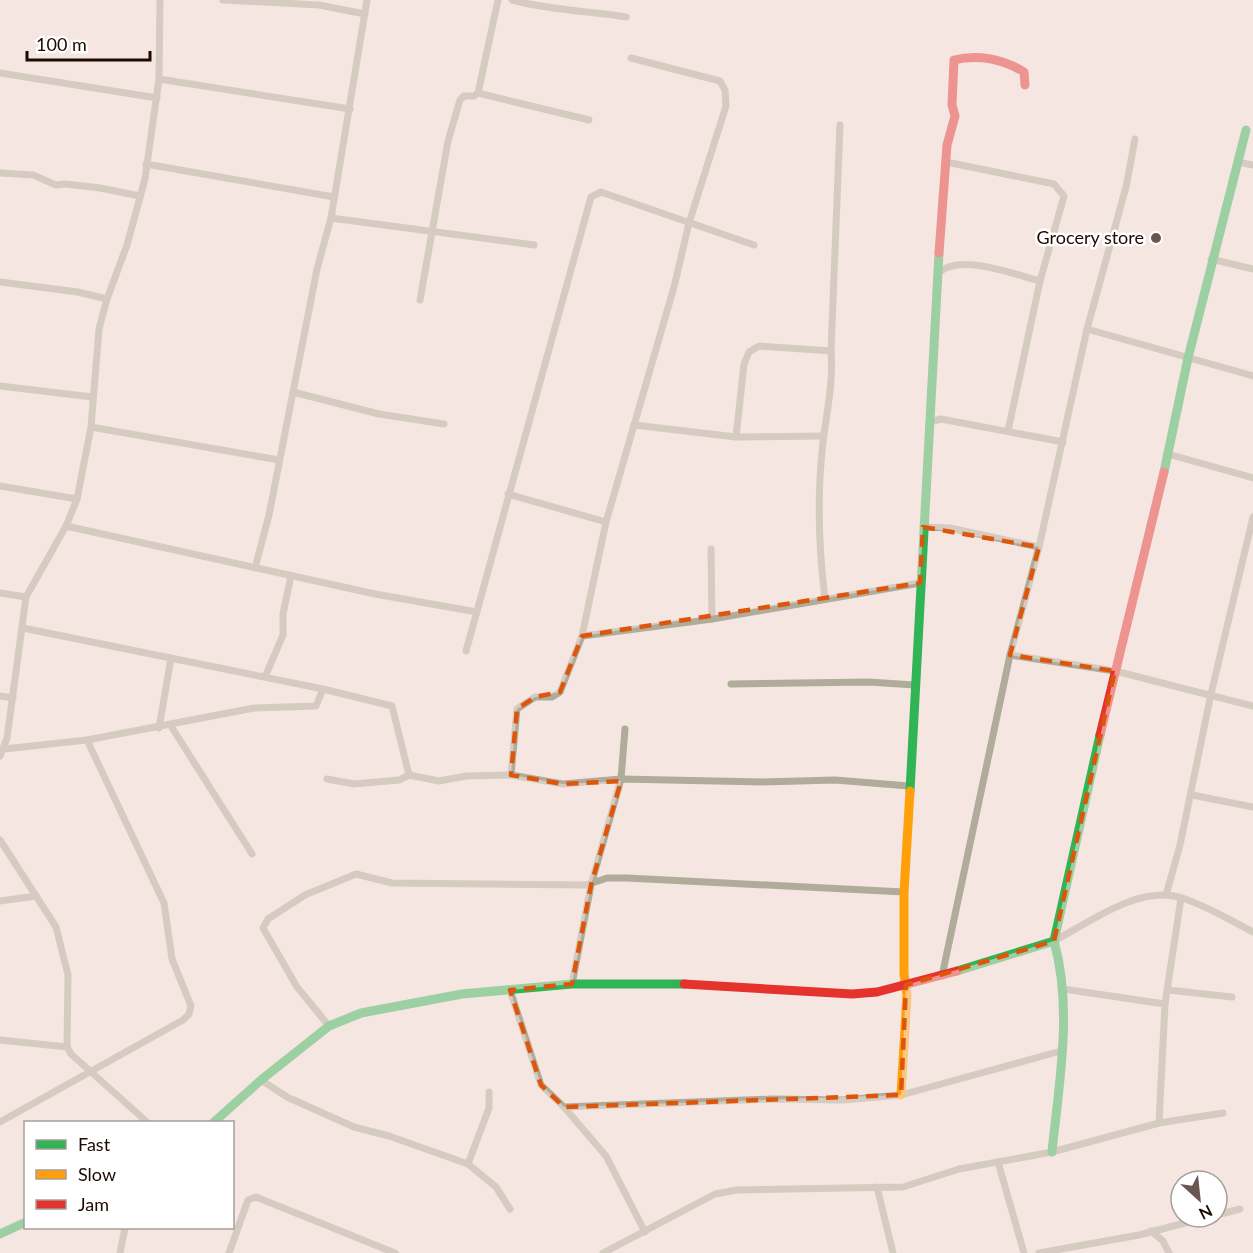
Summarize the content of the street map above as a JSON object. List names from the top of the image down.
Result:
{
  "places": ["Grocery store"],
  "legend": ["Fast", "Slow", "Jam"],
  "scale_bar": "100 m",
  "north": "bottom right"
}
